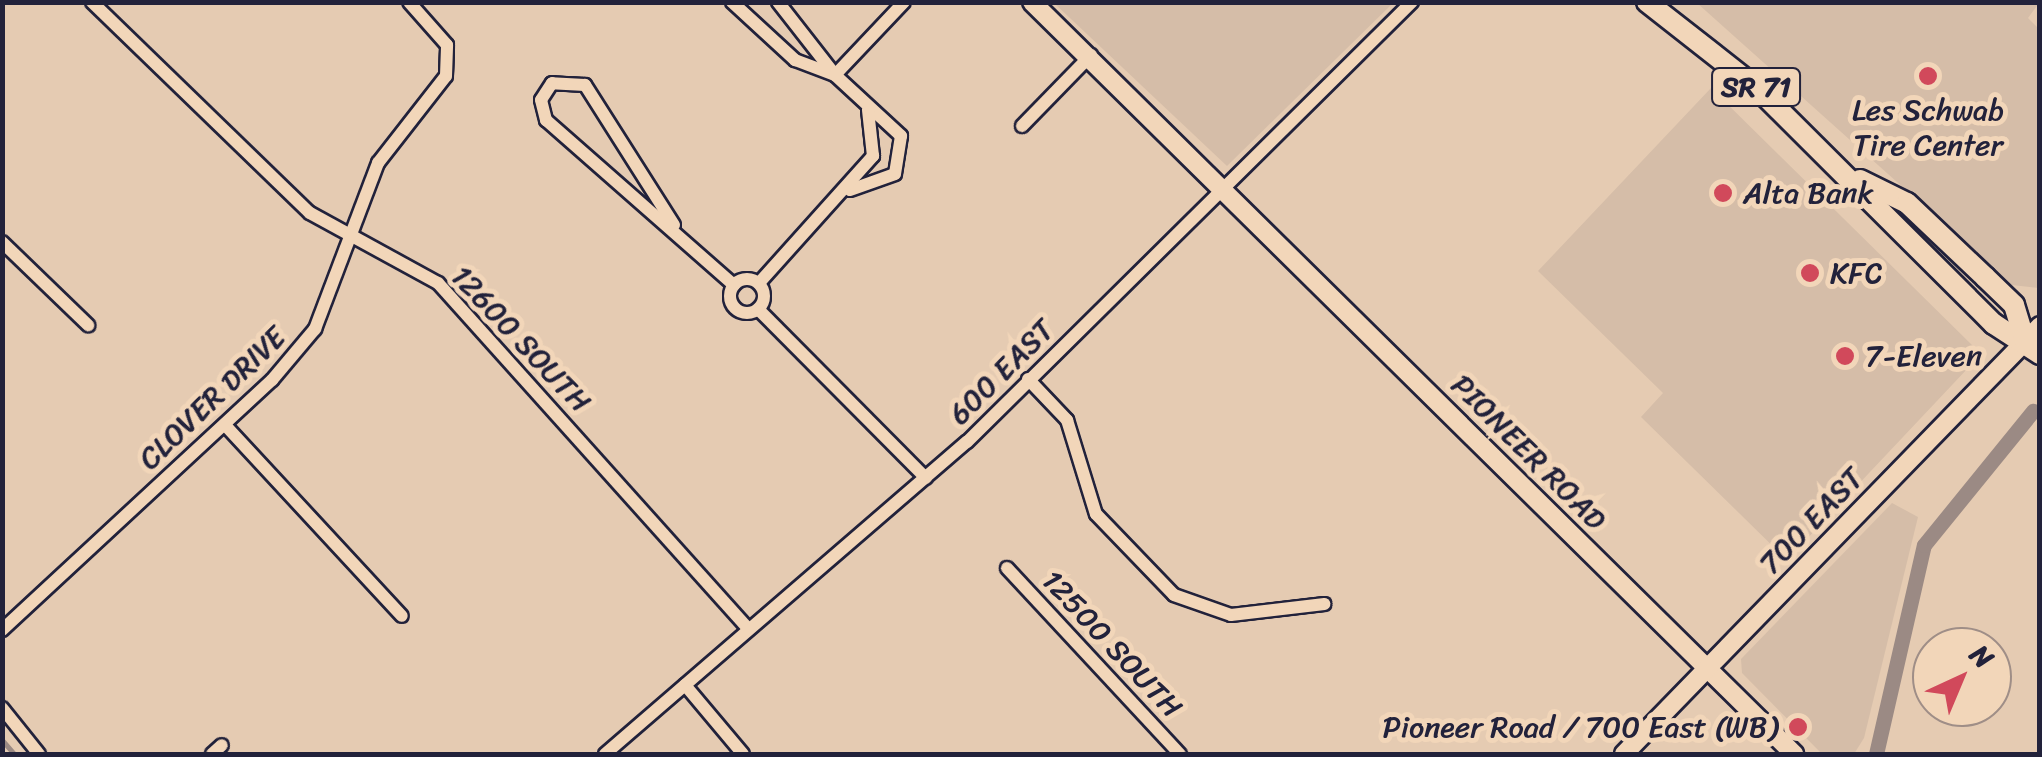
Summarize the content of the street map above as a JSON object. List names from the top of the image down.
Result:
{
  "streets": {
    "main road": ["SR 71"],
    "street": [
      "12600 SOUTH",
      "600 EAST",
      "CLOVER DRIVE",
      "PIONEER ROAD",
      "700 EAST",
      "12500 SOUTH"
    ]
  },
  "crossings": [
    ["SR 71", "700 EAST"],
    ["12600 SOUTH", "600 EAST"],
    ["12600 SOUTH", "CLOVER DRIVE"],
    ["600 EAST", "PIONEER ROAD"],
    ["PIONEER ROAD", "700 EAST"]
  ],
  "places": [
    "Les Schwab Tire Center",
    "Alta Bank",
    "KFC",
    "7-Eleven",
    "Pioneer Road / 700 East (WB)"
  ],
  "north": "top right"
}
